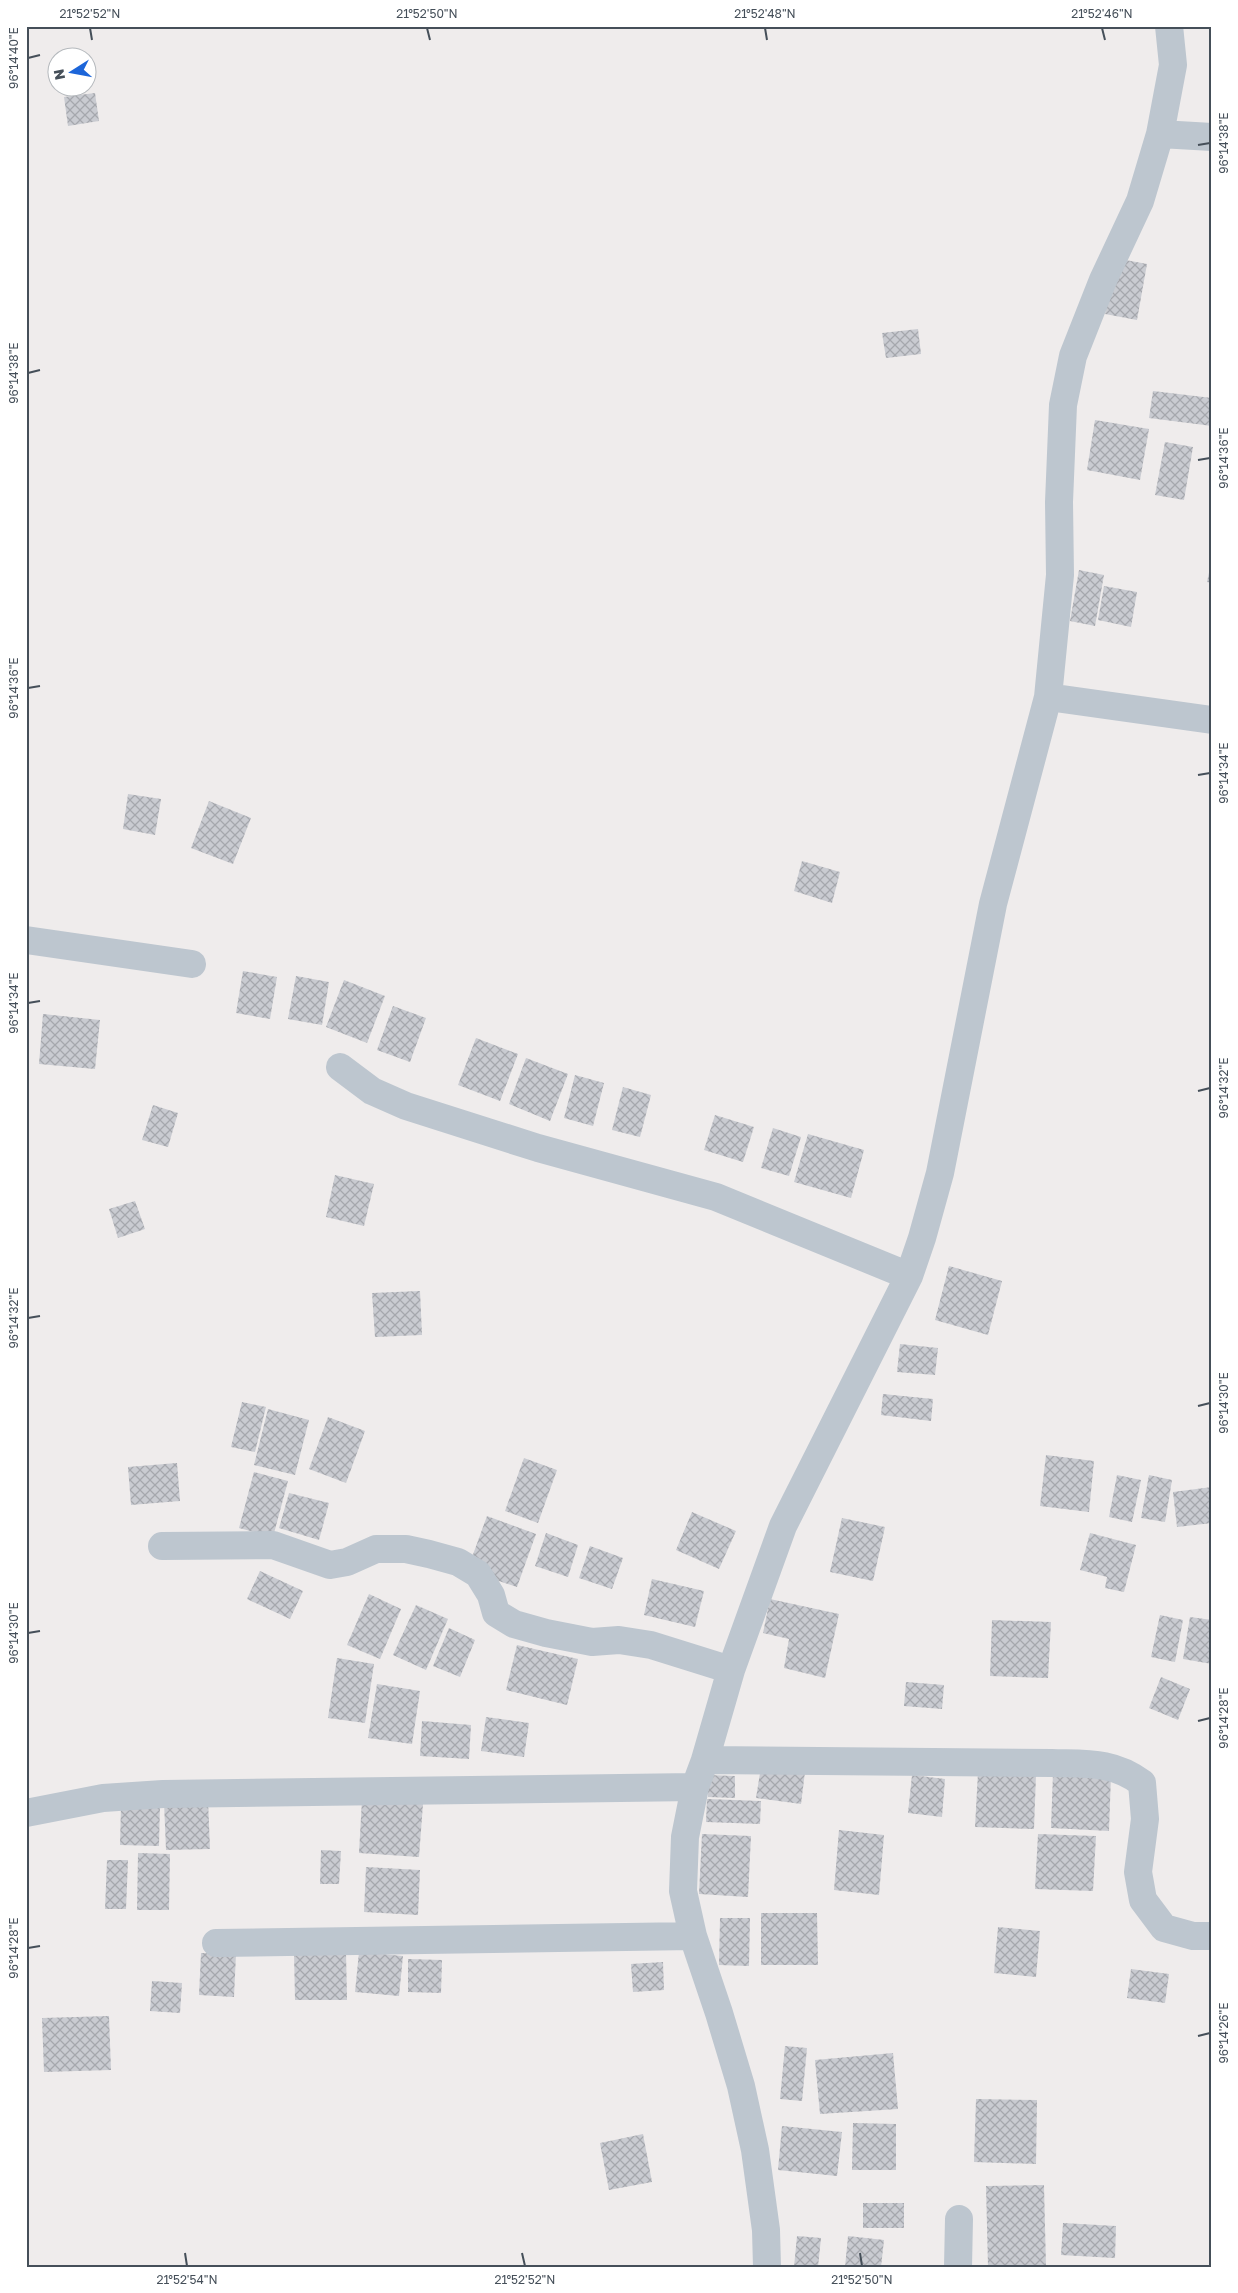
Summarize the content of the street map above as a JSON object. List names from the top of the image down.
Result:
{
  "north": "left",
  "coordinates": [
    "21°52'52\"N",
    "21°52'50\"N",
    "21°52'48\"N",
    "21°52'46\"N",
    "96°14'40\"E",
    "96°14'38\"E",
    "96°14'36\"E",
    "96°14'34\"E",
    "96°14'32\"E",
    "96°14'30\"E",
    "96°14'28\"E",
    "96°14'26\"E",
    "21°52'54\"N"
  ]
}
